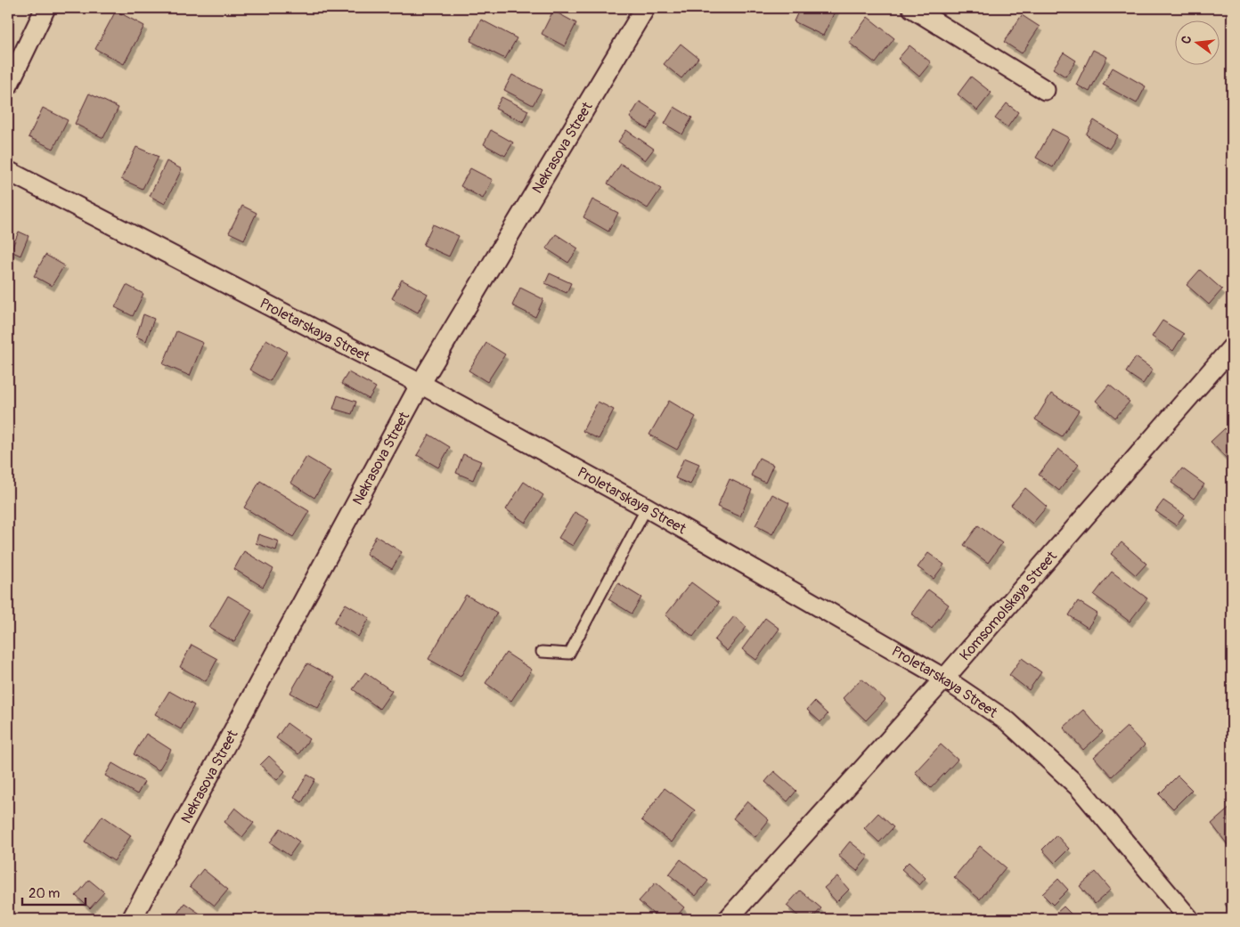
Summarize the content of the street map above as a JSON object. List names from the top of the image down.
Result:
{
  "streets": {
    "street": ["Nekrasova Street", "Proletarskaya Street", "Komsomolskaya Street"]
  },
  "crossings": [
    ["Nekrasova Street", "Proletarskaya Street"],
    ["Proletarskaya Street", "Komsomolskaya Street"]
  ],
  "scale_bar": "20 m",
  "north": "left"
}
